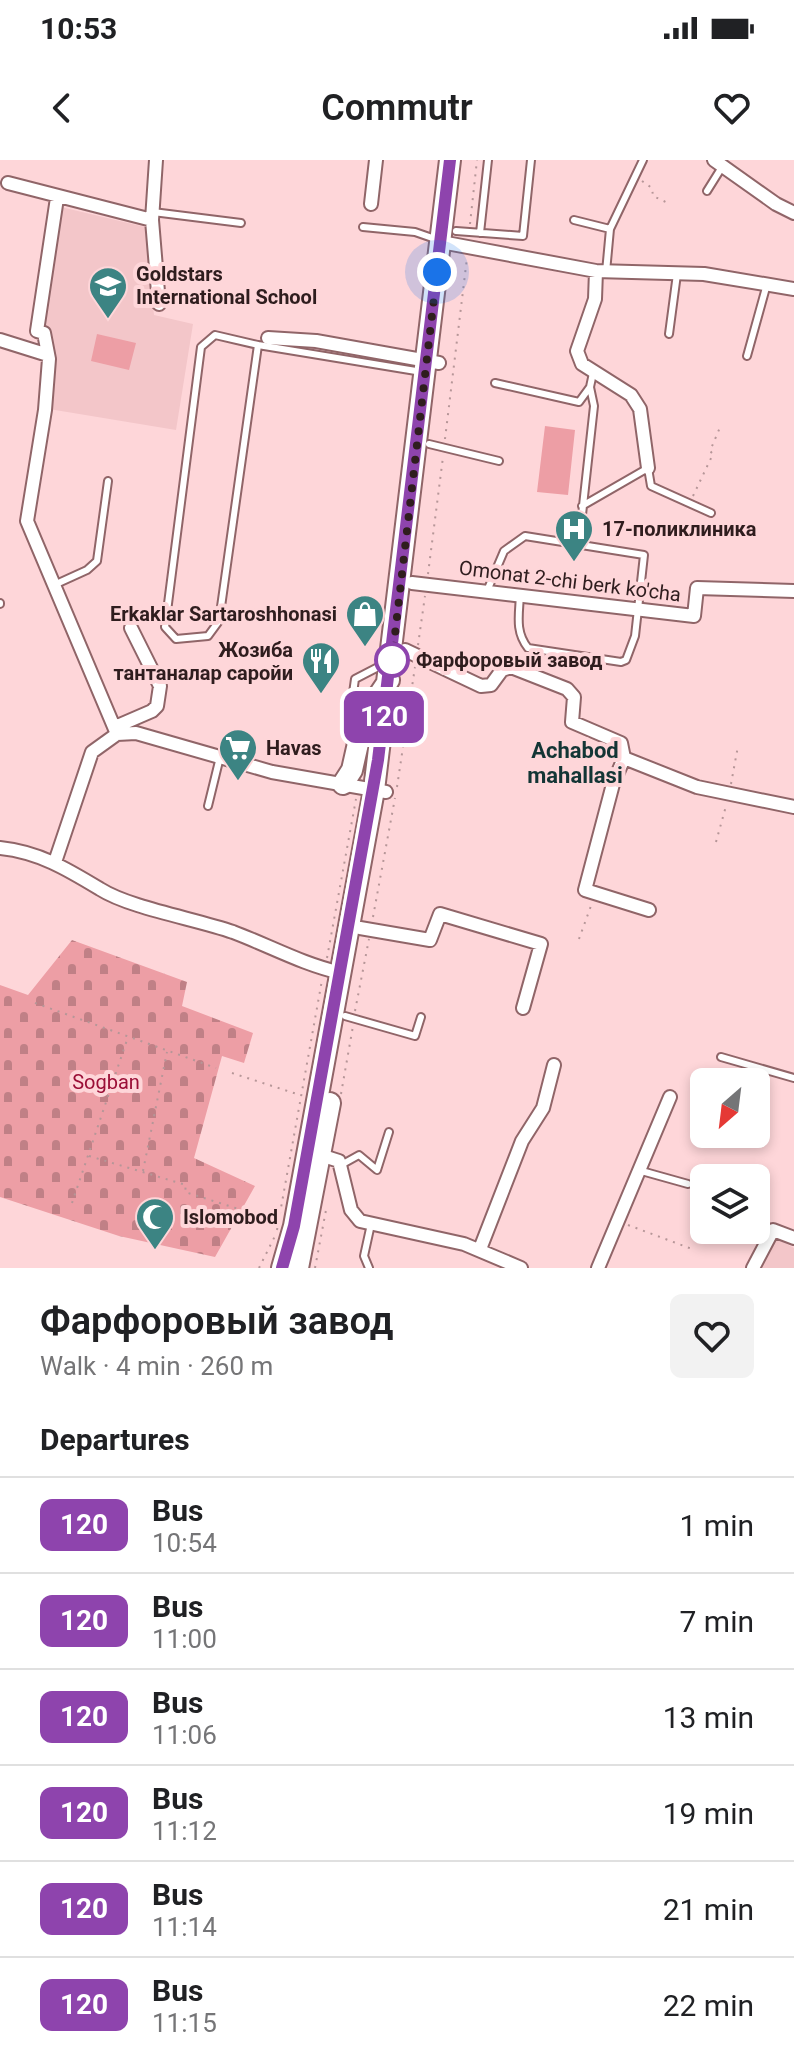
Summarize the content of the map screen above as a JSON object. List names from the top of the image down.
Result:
{
  "streets": {
    "street": ["Omonat 2-chi berk ko'cha"]
  },
  "districts": ["Achabod mahallasi"],
  "parks": ["Sogban"],
  "places": {
    "school or university": ["Goldstars International School"],
    "hospital": ["17-поликлиника"],
    "shop": ["Erkaklar Sartaroshhonasi"],
    "other": ["Фарфоровый завод"],
    "restaurant": ["Жозиба тантаналар саройи"],
    "supermarket": ["Havas"],
    "mosque": ["Islomobod"]
  },
  "lines": ["bus line 120"],
  "north": "bottom left",
  "page": {
    "status": "10:53",
    "header": "Commutr",
    "on_map": "120",
    "heading": [
      ["Фарфоровый завод", "Walk · 4 min · 260 m"],
      "Departures"
    ],
    "list": [
      {
        "mark": "120",
        "name": "Bus",
        "note": "10:54",
        "value": "1 min"
      },
      {
        "mark": "120",
        "name": "Bus",
        "note": "11:00",
        "value": "7 min"
      },
      {
        "mark": "120",
        "name": "Bus",
        "note": "11:06",
        "value": "13 min"
      },
      {
        "mark": "120",
        "name": "Bus",
        "note": "11:12",
        "value": "19 min"
      },
      {
        "mark": "120",
        "name": "Bus",
        "note": "11:14",
        "value": "21 min"
      },
      {
        "mark": "120",
        "name": "Bus",
        "note": "11:15",
        "value": "22 min"
      }
    ]
  }
}
